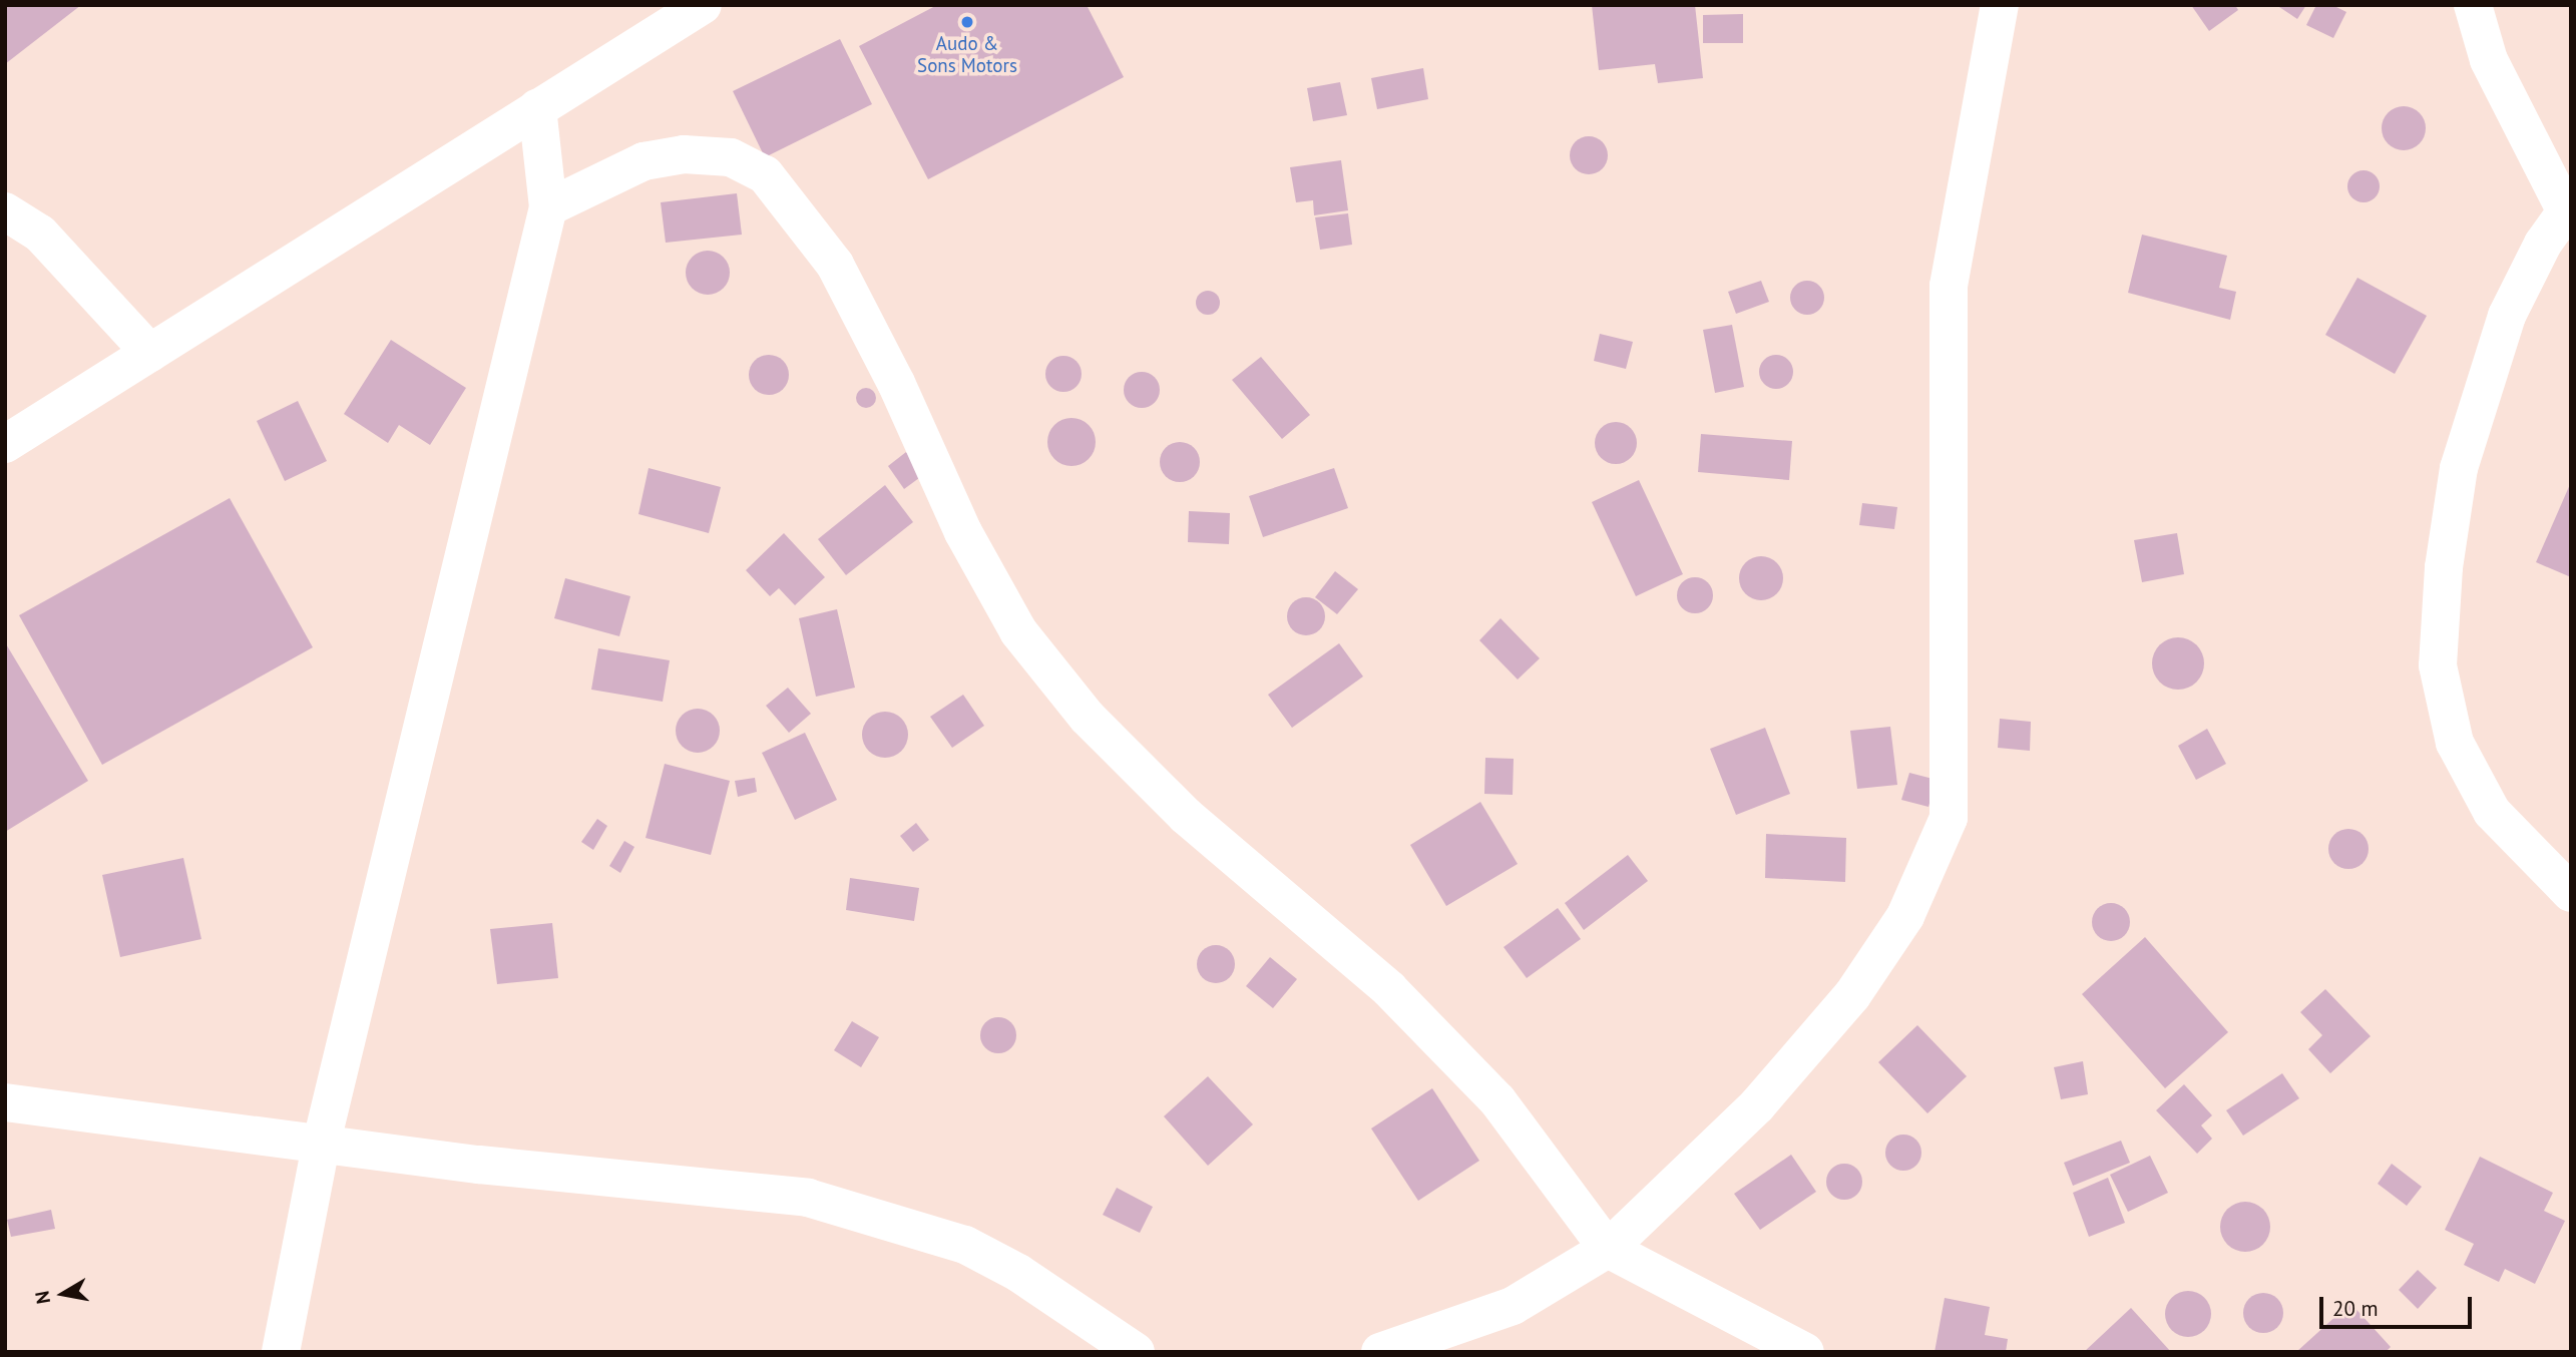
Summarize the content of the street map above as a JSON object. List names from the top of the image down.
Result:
{
  "places": ["Audo & Sons Motors"],
  "scale_bar": "20 m",
  "north": "left"
}
